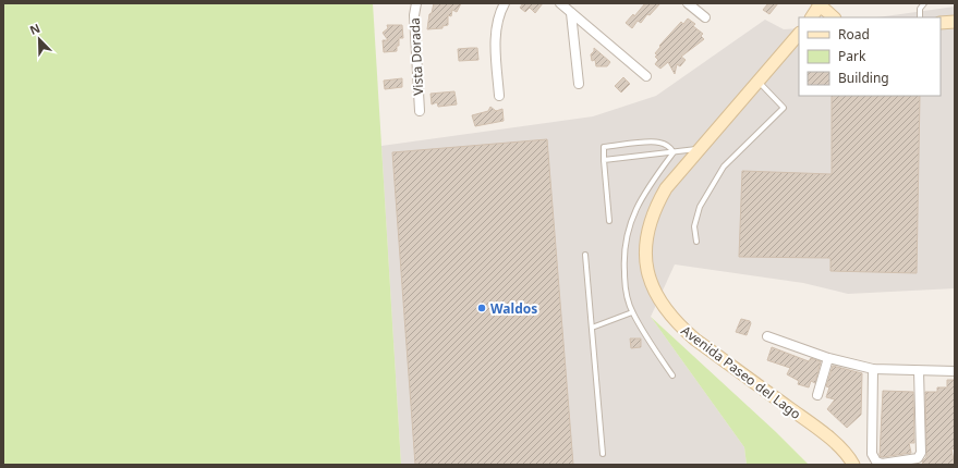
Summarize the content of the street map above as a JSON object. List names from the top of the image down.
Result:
{
  "streets": {
    "main road": ["Avenida Paseo del Lago"],
    "street": ["Vista Dorada"]
  },
  "places": ["Waldos"],
  "legend": ["Road", "Park", "Building"],
  "north": "top left"
}
